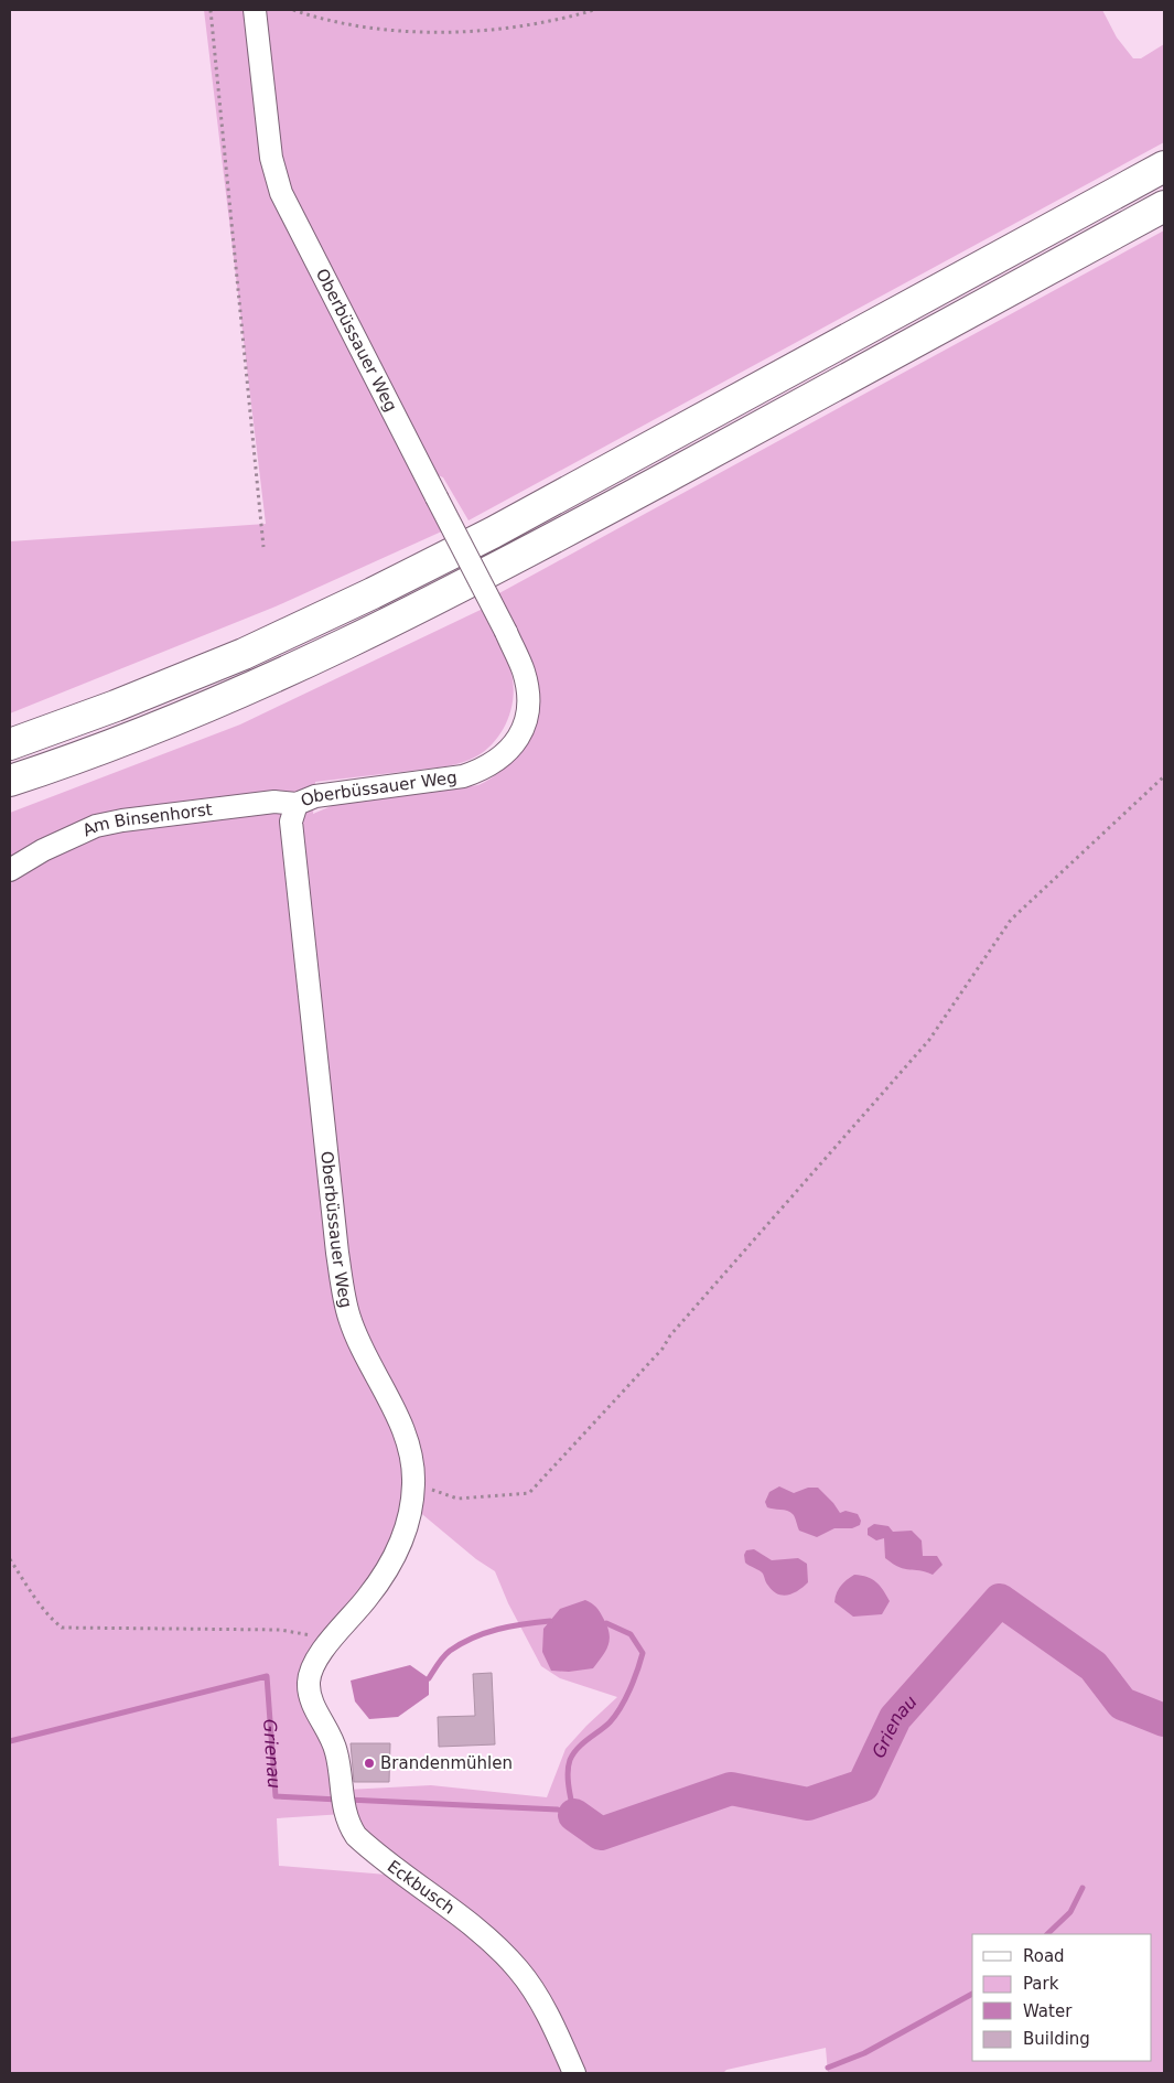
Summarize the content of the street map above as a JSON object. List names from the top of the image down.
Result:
{
  "streets": {
    "street": ["Oberbüssauer Weg", "Am Binsenhorst", "Eckbusch"]
  },
  "crossings": [
    ["Oberbüssauer Weg", "Am Binsenhorst"],
    ["Oberbüssauer Weg", "Eckbusch"]
  ],
  "water": ["Grienau"],
  "places": ["Brandenmühlen"],
  "legend": [
    "Road",
    "Park",
    "Water",
    "Building"
  ]
}
